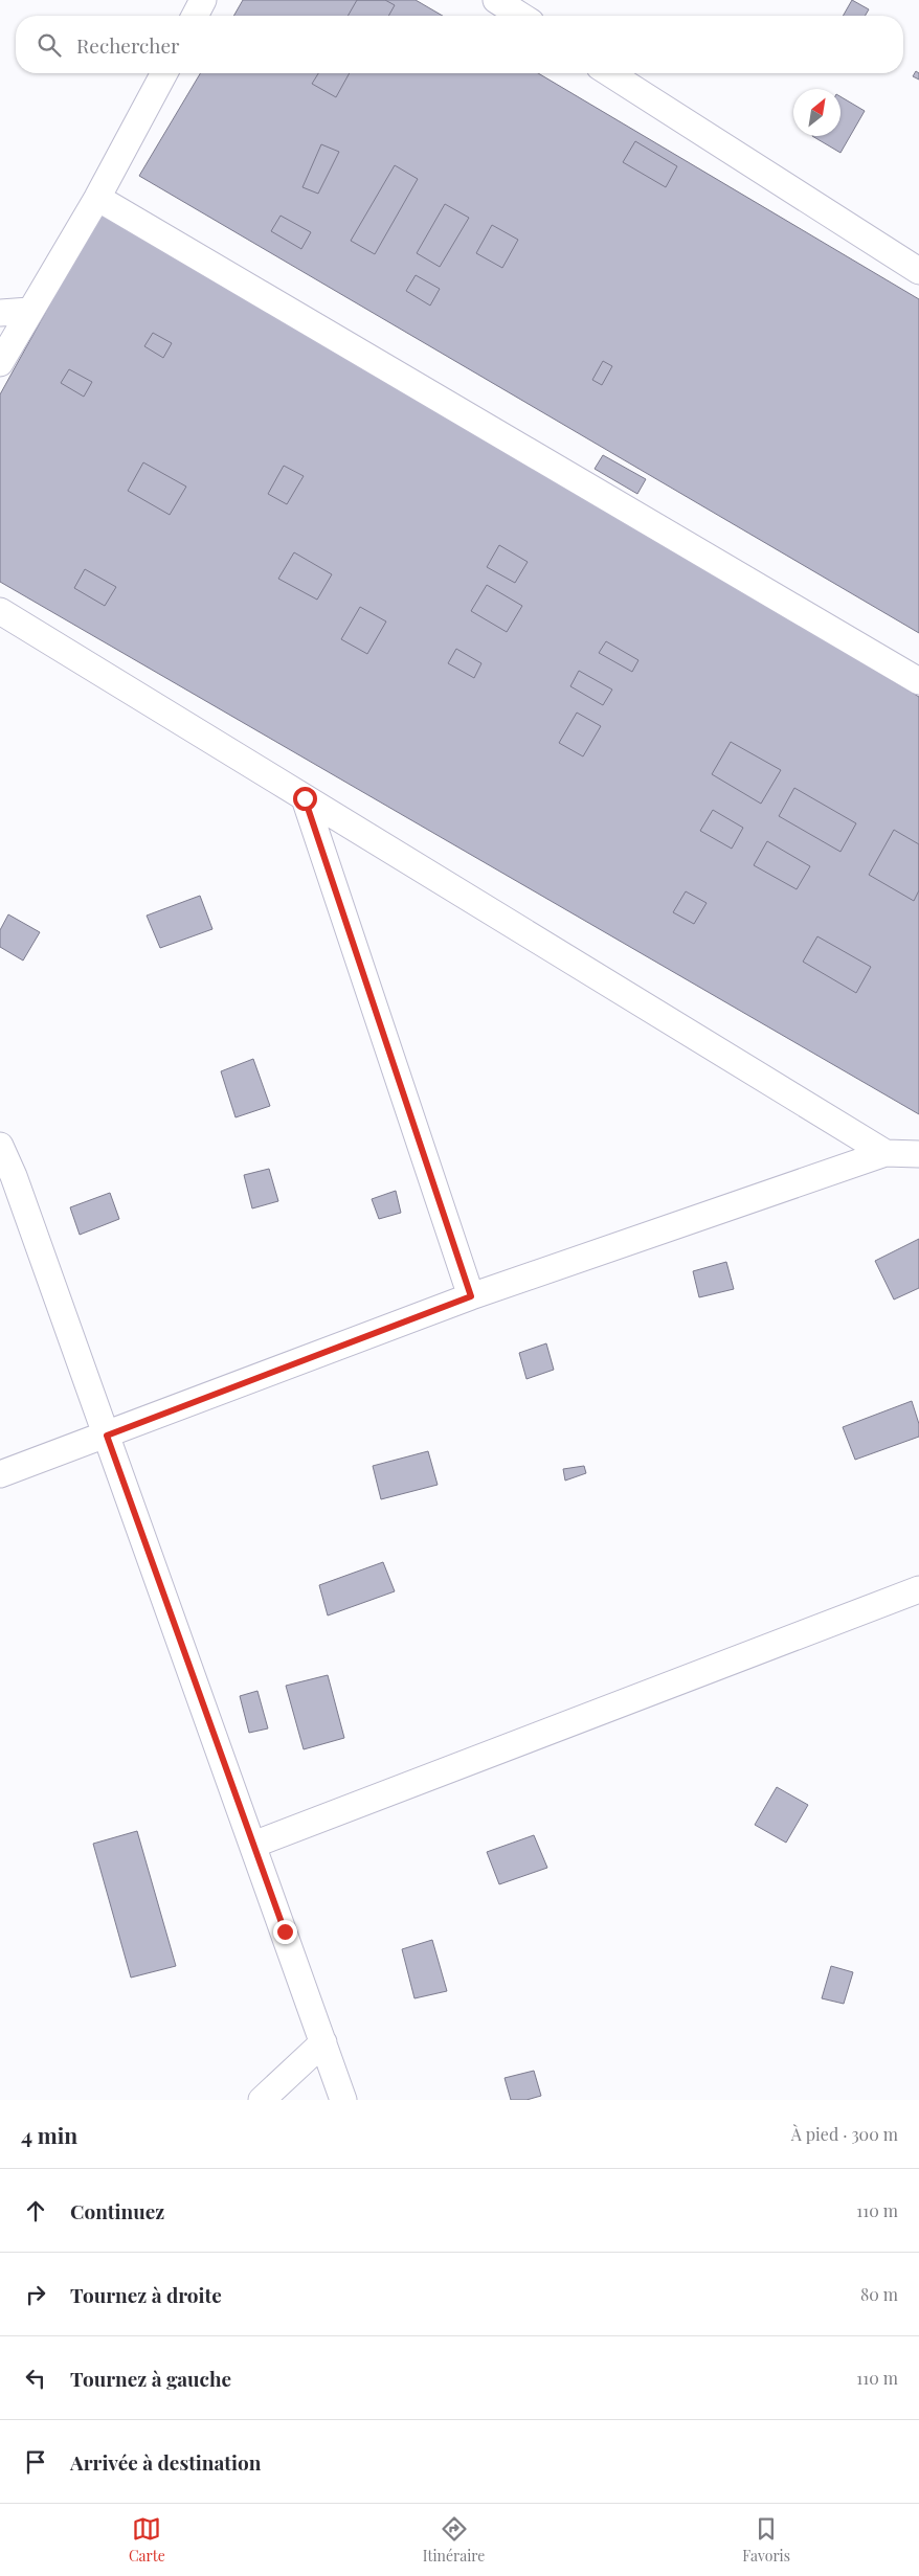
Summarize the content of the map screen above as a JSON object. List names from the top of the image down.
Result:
{
  "north": "top right",
  "page": {
    "search": "Rechercher",
    "heading": ["4 min", "À pied · 300 m"],
    "list": [
      ["Continuez", "110 m"],
      ["Tournez à droite", "80 m"],
      ["Tournez à gauche", "110 m"],
      "Arrivée à destination"
    ],
    "nav": ["Carte", "Itinéraire", "Favoris"]
  }
}
